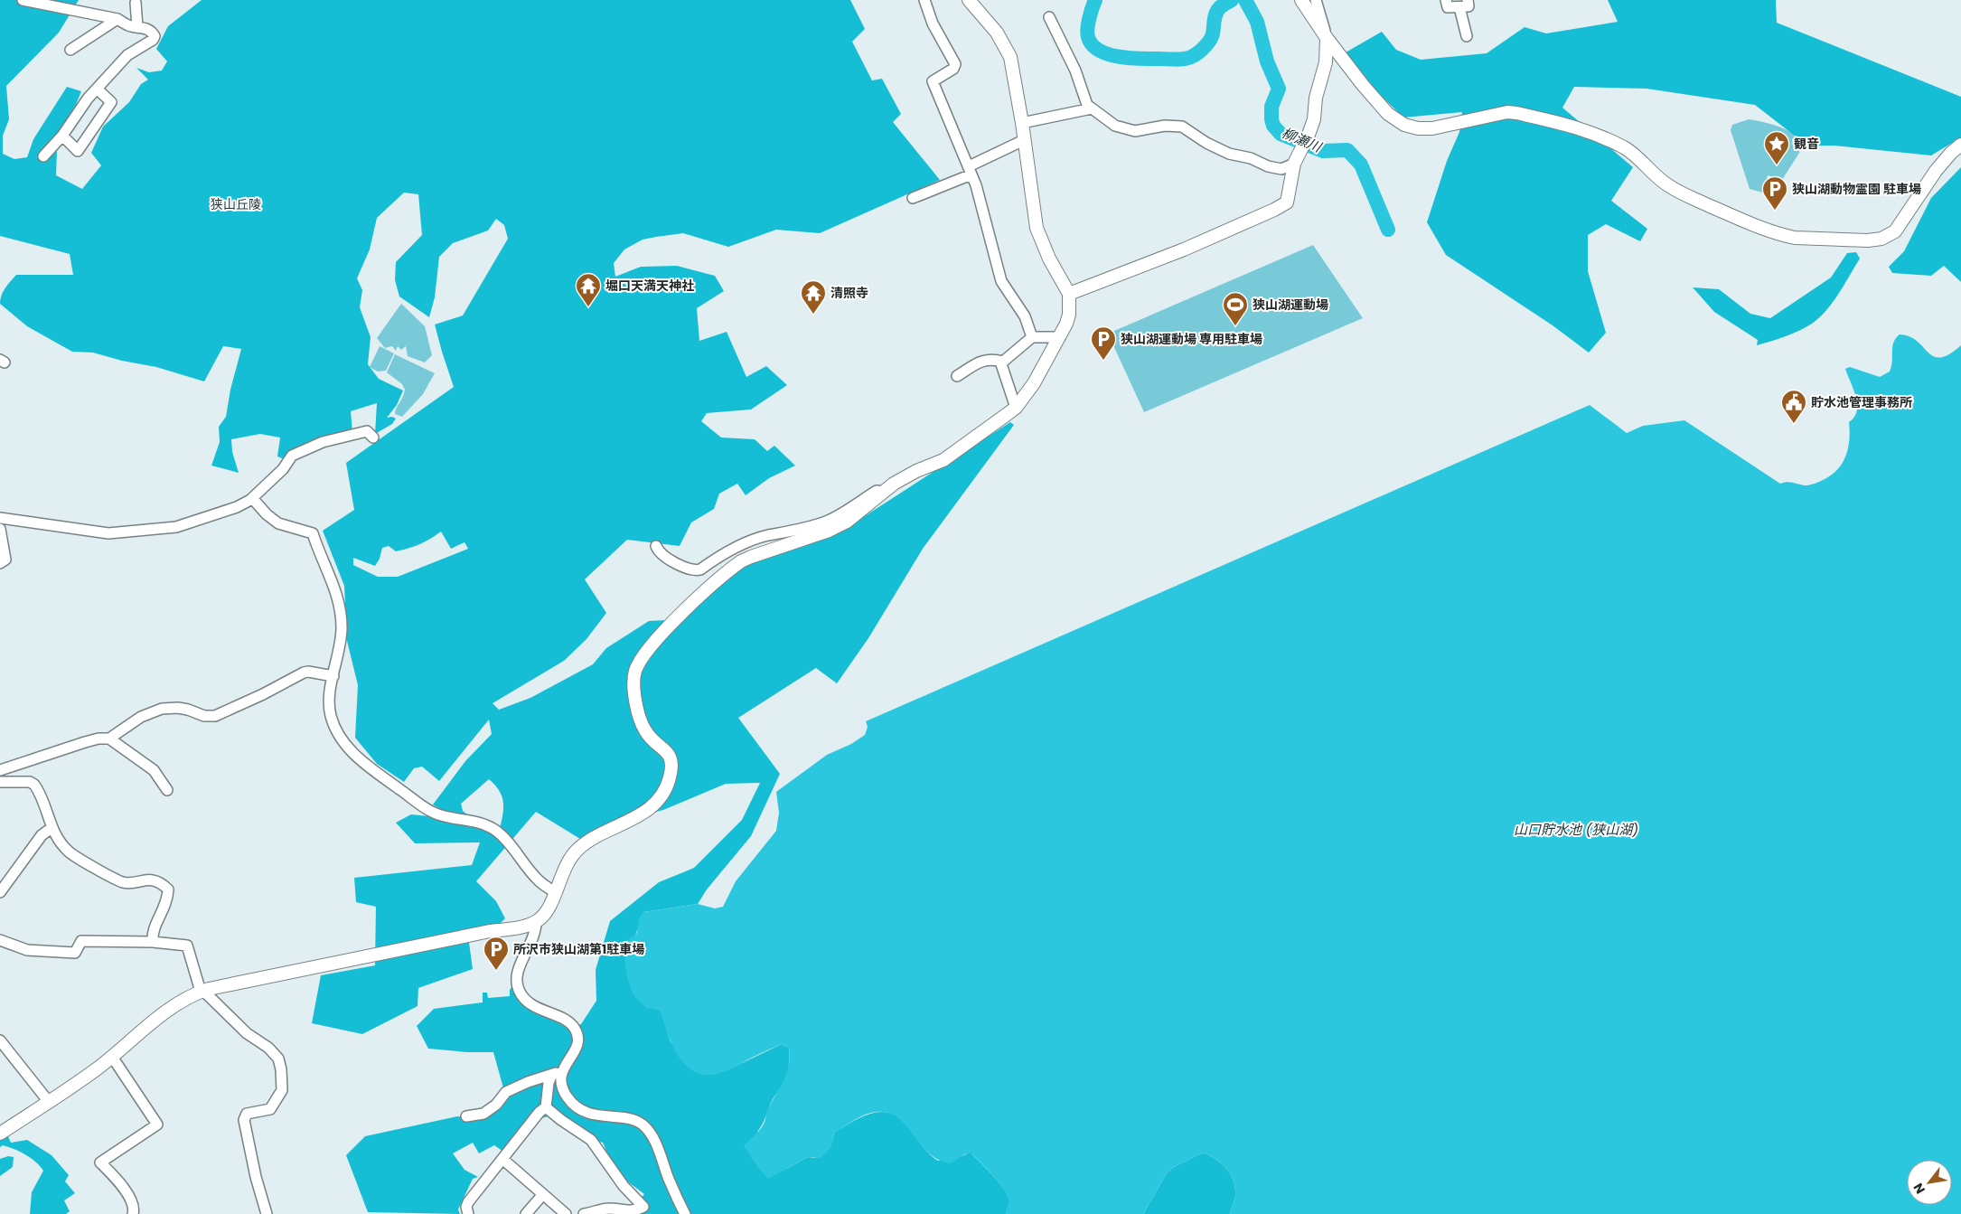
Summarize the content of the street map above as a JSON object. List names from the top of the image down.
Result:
{
  "water": ["柳瀬川", "山口貯水池 (狭山湖)"],
  "parks": ["狭山丘陵"],
  "places": {
    "place": ["観音"],
    "parking": ["狭山湖動物霊園 駐車場", "狭山湖運動場 専用駐車場", "所沢市狭山湖第1駐車場"],
    "temple": ["堀口天満天神社", "清照寺"],
    "sports": ["狭山湖運動場"],
    "public building": ["貯水池管理事務所"]
  },
  "north": "bottom left"
}
